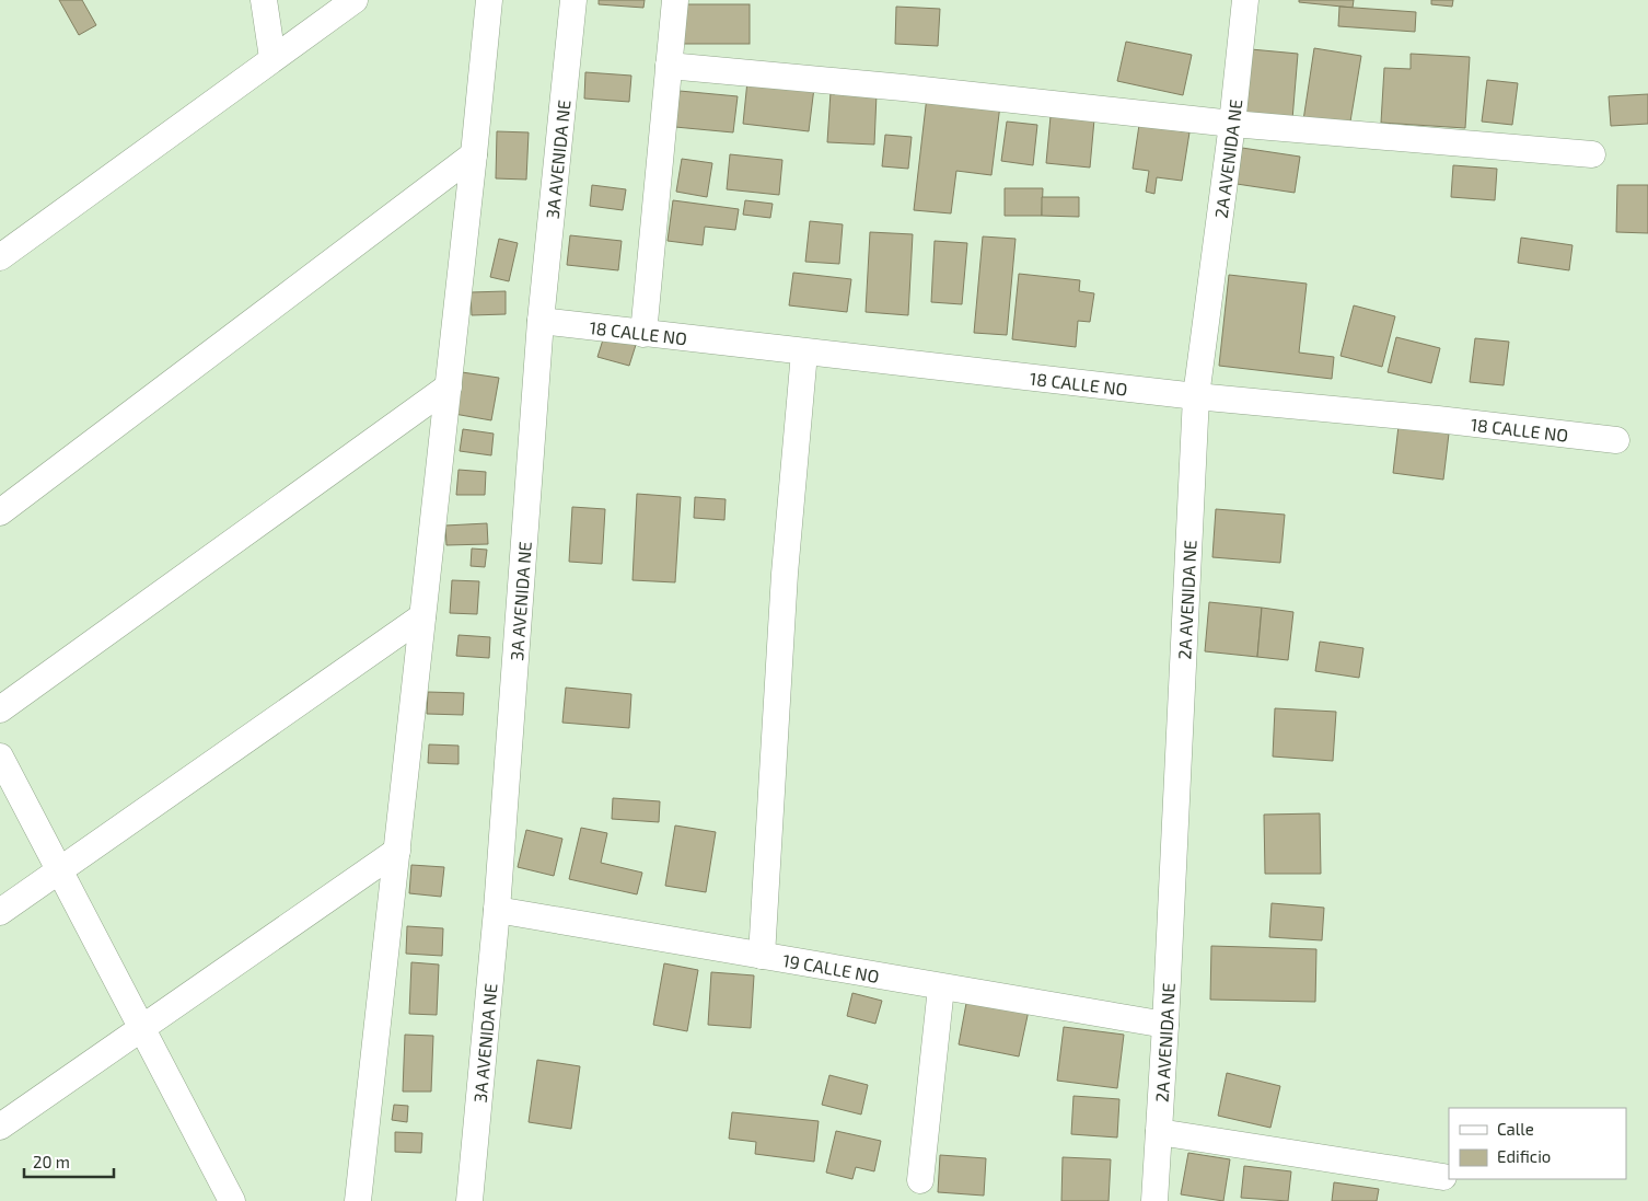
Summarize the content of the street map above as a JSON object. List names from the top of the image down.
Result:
{
  "streets": {
    "street": [
      "2A AVENIDA NE",
      "3A AVENIDA NE",
      "18 CALLE NO",
      "19 CALLE NO"
    ]
  },
  "crossings": [
    ["2A AVENIDA NE", "18 CALLE NO"],
    ["2A AVENIDA NE", "19 CALLE NO"],
    ["3A AVENIDA NE", "18 CALLE NO"],
    ["3A AVENIDA NE", "19 CALLE NO"]
  ],
  "legend": ["Calle", "Edificio"],
  "scale_bar": "20 m"
}
